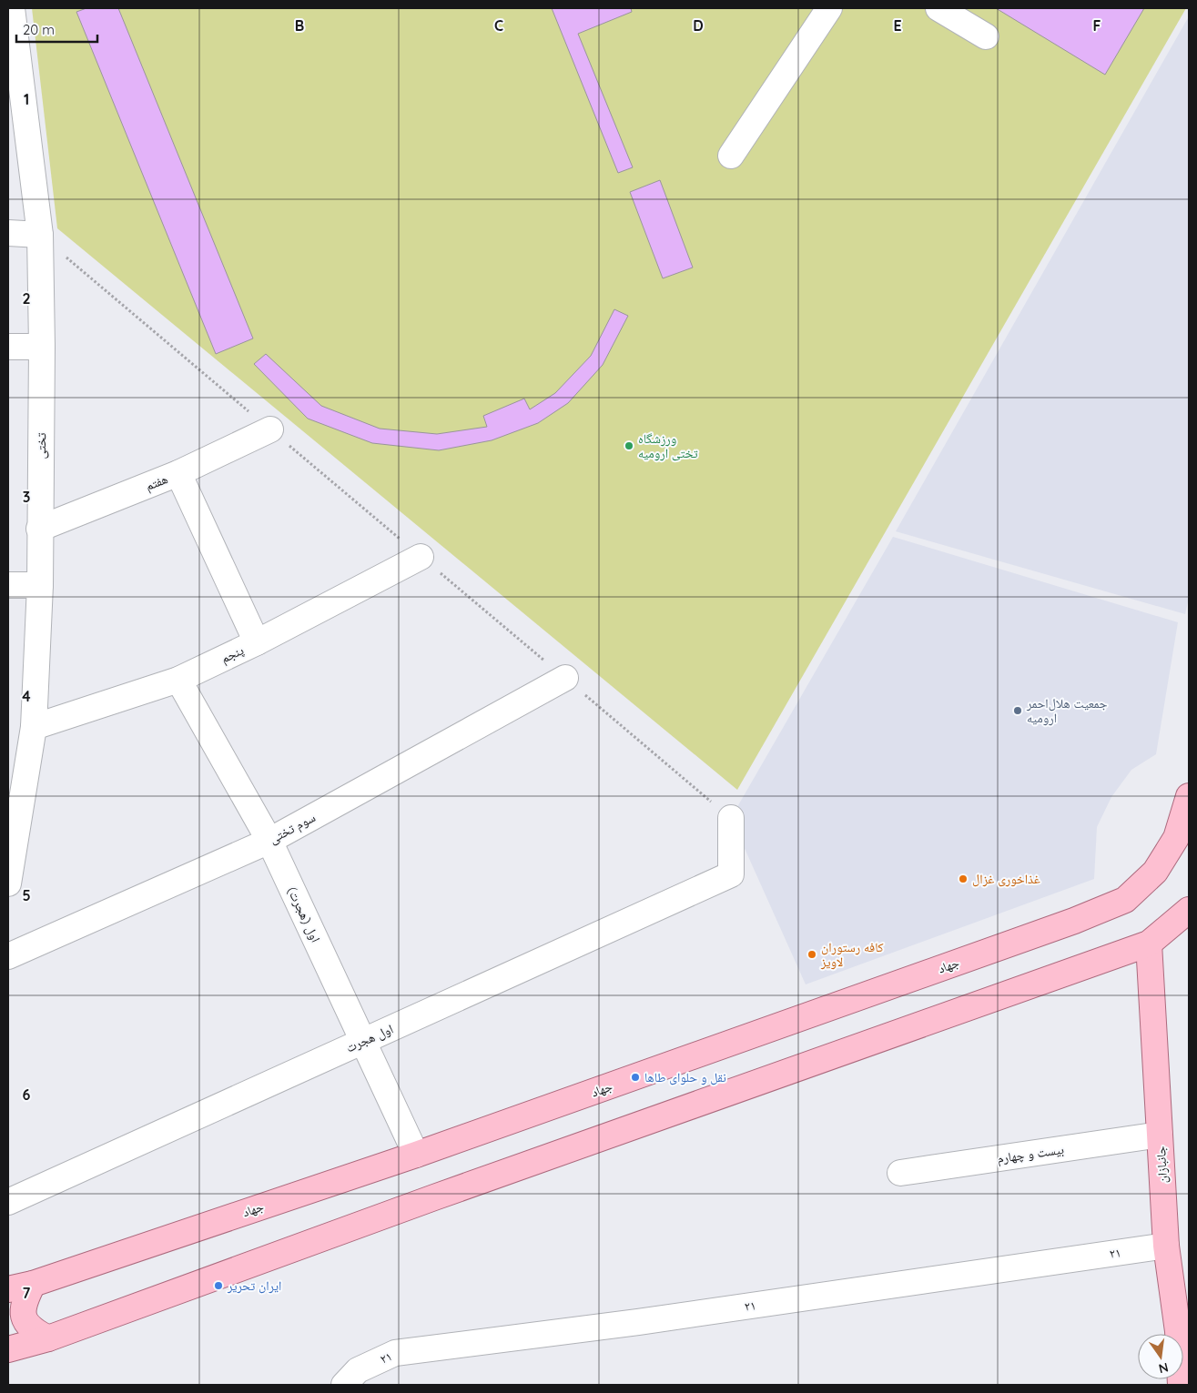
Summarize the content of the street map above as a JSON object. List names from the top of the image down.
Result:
{
  "streets": {
    "main road": ["جهاد", "جانبازان"],
    "street": [
      "تختی",
      "هفتم",
      "پنجم",
      "سوم تختی",
      "اول (هجرت)",
      "اول هجرت",
      "بیست و چهارم",
      "۲۱"
    ]
  },
  "crossings": [
    ["تختی", "هفتم"],
    ["تختی", "پنجم"],
    ["پنجم", "اول (هجرت)"],
    ["سوم تختی", "اول (هجرت)"],
    ["اول (هجرت)", "جهاد"],
    ["اول (هجرت)", "اول هجرت"],
    ["بیست و چهارم", "جانبازان"],
    ["جانبازان", "۲۱"]
  ],
  "places": [
    "ورزشگاه تختی ارومیه",
    "جمعیت هلال‌احمر ارومیه",
    "غذاخوری غزال",
    "کافه رستوران لاویز",
    "نقل و حلوای طاها",
    "ایران تحریر"
  ],
  "scale_bar": "20 m",
  "north": "bottom",
  "grid": {
    "columns": [
      "B",
      "C",
      "D",
      "E",
      "F"
    ],
    "rows": [
      "1",
      "2",
      "3",
      "4",
      "5",
      "6",
      "7"
    ]
  }
}
